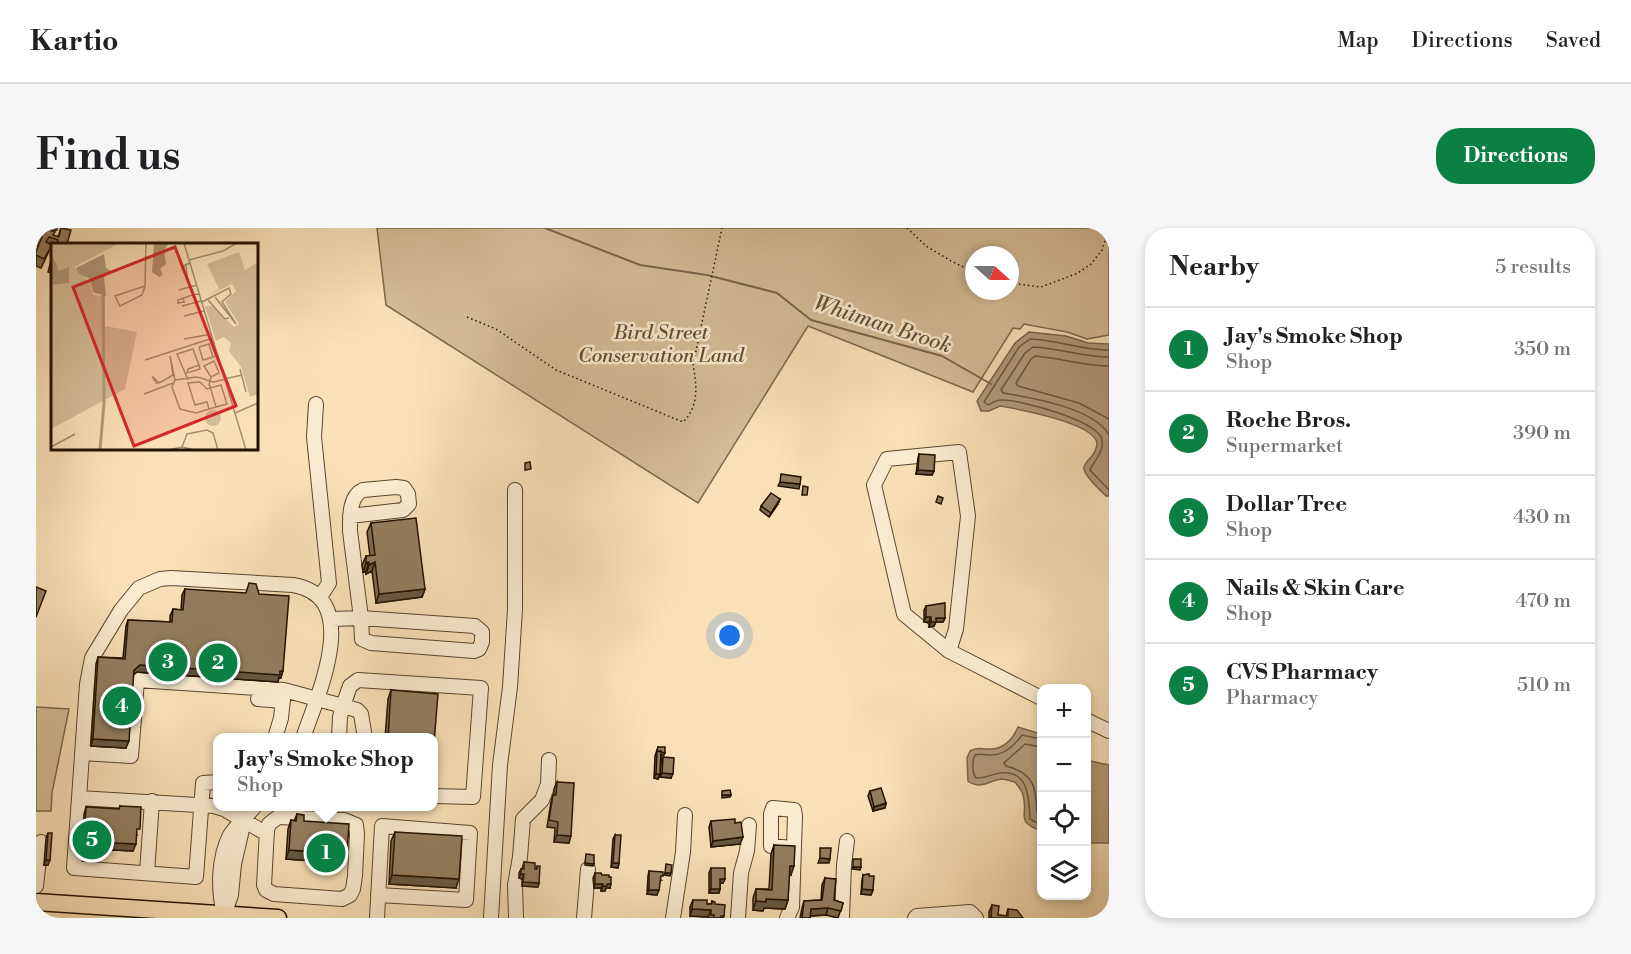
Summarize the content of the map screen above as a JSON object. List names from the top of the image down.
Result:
{
  "water": ["Whitman Brook"],
  "parks": ["Bird Street Conservation Land"],
  "north": "right",
  "page": {
    "header": "Kartio",
    "nav": ["Map", "Directions", "Saved"],
    "buttons": "Directions",
    "title": "Find us",
    "heading": ["Nearby", "5 results"],
    "list": [
      {
        "mark": "1",
        "name": "Jay's Smoke Shop",
        "note": "Shop",
        "value": "350 m"
      },
      {
        "mark": "2",
        "name": "Roche Bros.",
        "note": "Supermarket",
        "value": "390 m"
      },
      {
        "mark": "3",
        "name": "Dollar Tree",
        "note": "Shop",
        "value": "430 m"
      },
      {
        "mark": "4",
        "name": "Nails & Skin Care",
        "note": "Shop",
        "value": "470 m"
      },
      {
        "mark": "5",
        "name": "CVS Pharmacy",
        "note": "Pharmacy",
        "value": "510 m"
      }
    ],
    "pins": [
      "3",
      "2",
      "4",
      "5",
      "1"
    ],
    "map_buttons": ["+", "−"],
    "popup": ["Jay's Smoke Shop", "Shop"]
  }
}
